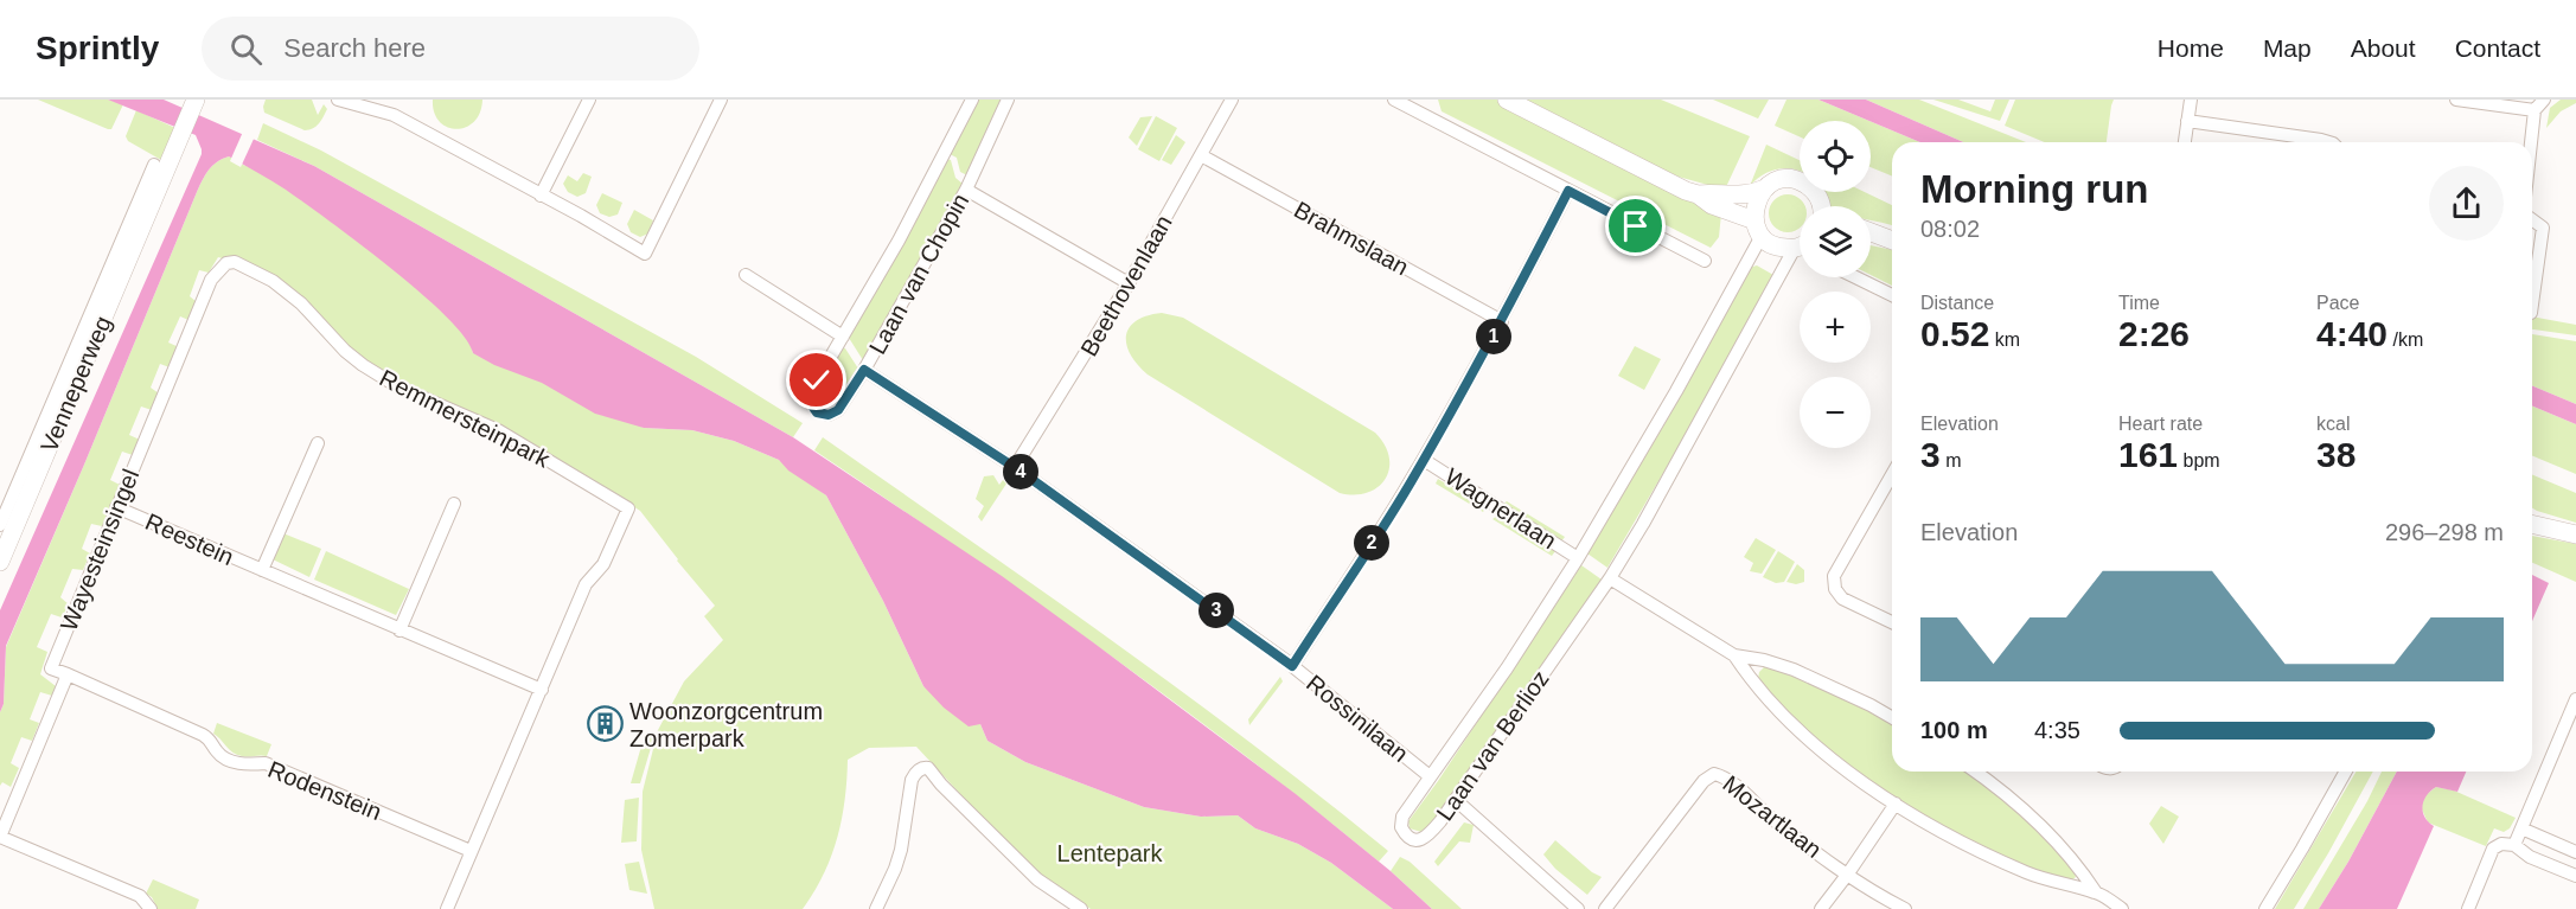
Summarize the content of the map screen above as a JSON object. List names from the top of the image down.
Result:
{
  "streets": {
    "main road": ["Venneperweg"],
    "street": [
      "Brahmslaan",
      "Laan van Chopin",
      "Beethovenlaan",
      "Remmersteinpark",
      "Wagnerlaan",
      "Reestein",
      "Wayesteinsingel",
      "Rossinilaan",
      "Laan van Berlioz",
      "Rodenstein",
      "Mozartlaan"
    ]
  },
  "crossings": [
    ["Brahmslaan", "Beethovenlaan"],
    ["Brahmslaan", "Wagnerlaan"],
    ["Laan van Chopin", "Rossinilaan"],
    ["Beethovenlaan", "Rossinilaan"],
    ["Remmersteinpark", "Reestein"],
    ["Remmersteinpark", "Wayesteinsingel"],
    ["Remmersteinpark", "Rodenstein"],
    ["Wagnerlaan", "Rossinilaan"],
    ["Wagnerlaan", "Laan van Berlioz"],
    ["Reestein", "Wayesteinsingel"],
    ["Wayesteinsingel", "Rodenstein"],
    ["Rossinilaan", "Laan van Berlioz"]
  ],
  "parks": ["Lentepark"],
  "places": {
    "building": ["Woonzorgcentrum Zomerpark"]
  },
  "page": {
    "header": "Sprintly",
    "search": "Search here",
    "nav": [
      "Home",
      "Map",
      "About",
      "Contact"
    ],
    "map_buttons": ["+", "−"],
    "heading": ["Morning run", "08:02"],
    "stats": [
      ["Distance", "0.52 km"],
      ["Time", "2:26"],
      ["Pace", "4:40 /km"],
      ["Elevation", "3 m"],
      ["Heart rate", "161 bpm"],
      ["kcal", "38"]
    ],
    "pins": [
      "1",
      "4",
      "2",
      "3"
    ],
    "chart": ["Elevation", "296–298 m"],
    "list": [
      {
        "name": "100 m",
        "note": "4:35"
      }
    ]
  }
}
